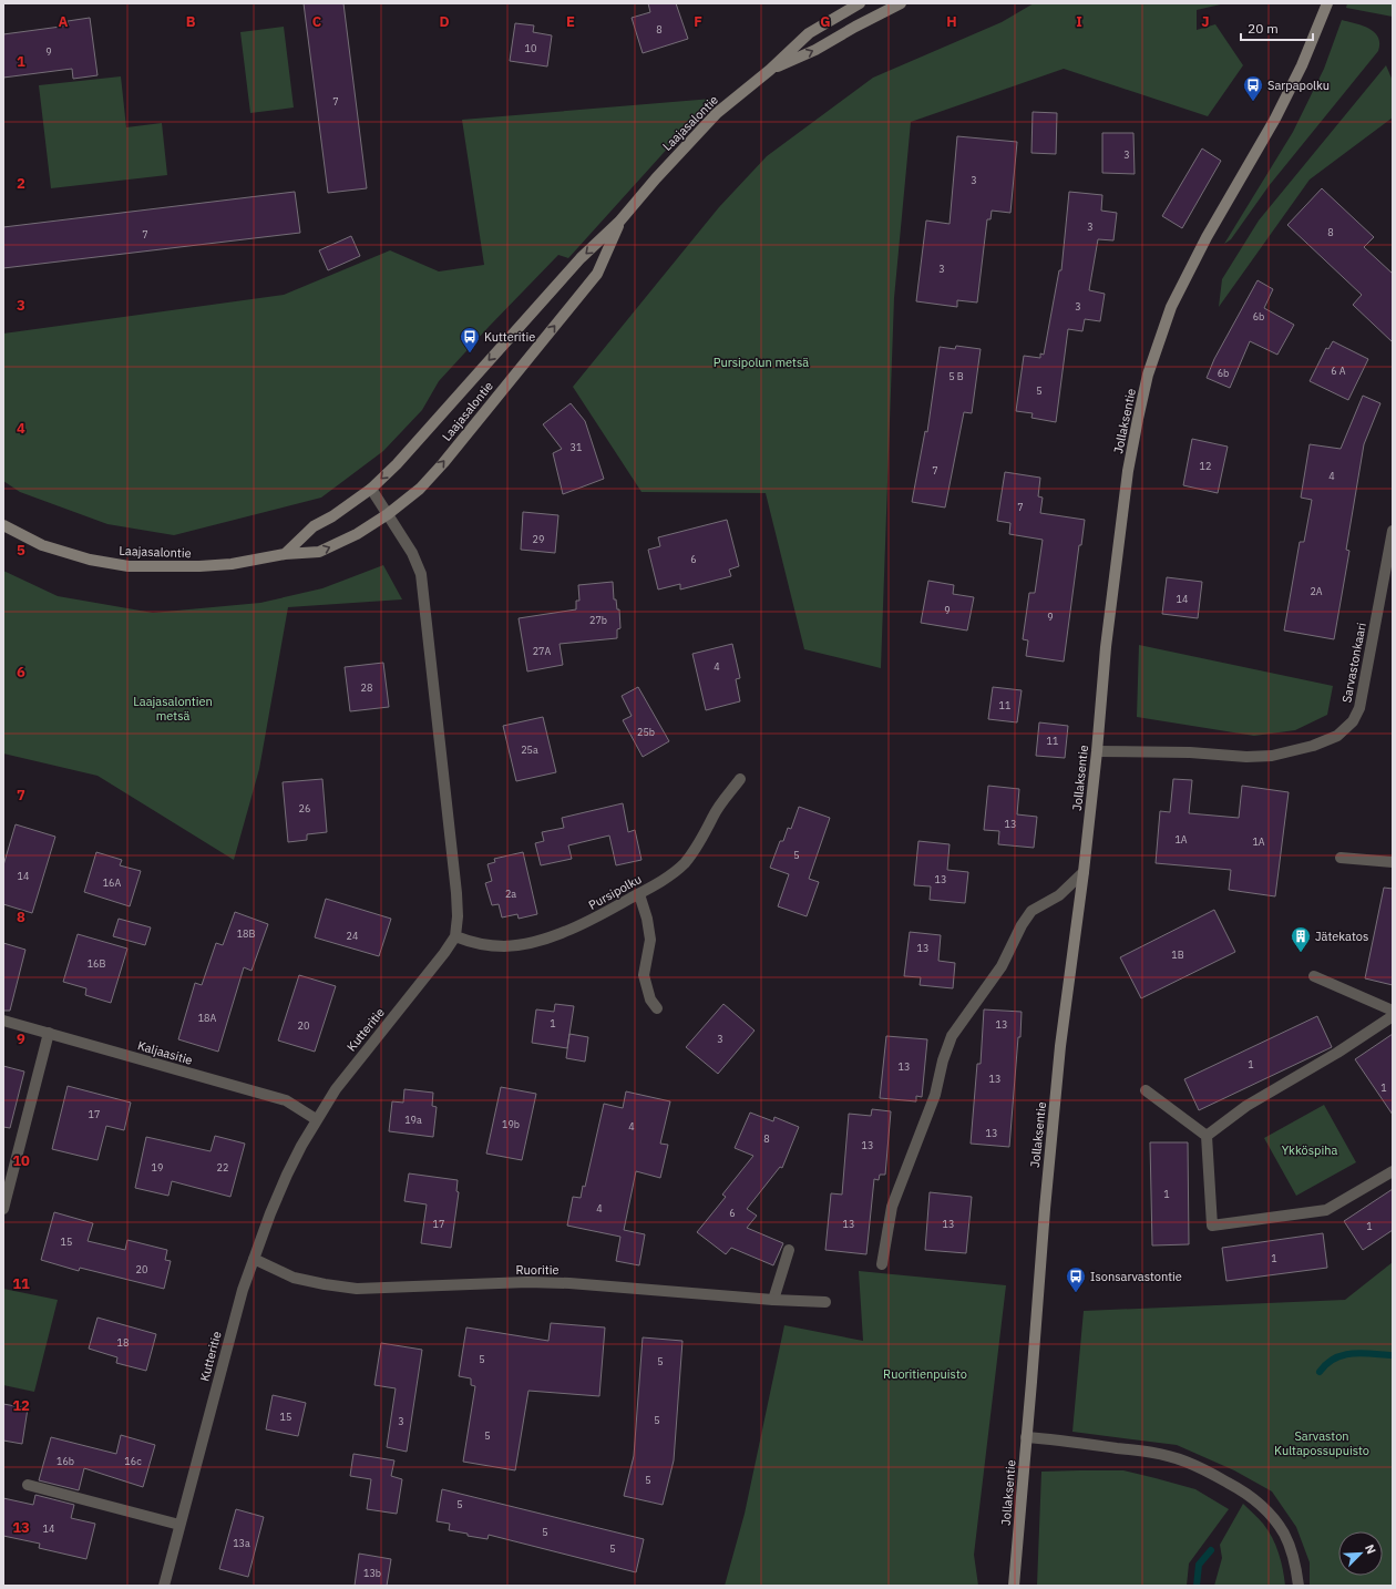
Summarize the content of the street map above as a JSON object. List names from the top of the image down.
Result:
{
  "streets": {
    "main road": ["Laajasalontie", "Jollaksentie"],
    "street": [
      "Sarvastonkaari",
      "Pursipolku",
      "Kutteritie",
      "Kaljaasitie",
      "Ruoritie"
    ]
  },
  "crossings": [
    ["Laajasalontie", "Kutteritie"],
    ["Jollaksentie", "Sarvastonkaari"],
    ["Pursipolku", "Kutteritie"],
    ["Kutteritie", "Kaljaasitie"],
    ["Kutteritie", "Ruoritie"]
  ],
  "parks": [
    "Pursipolun metsä",
    "Laajasalontien metsä",
    "Ykköspiha",
    "Ruoritienpuisto",
    "Sarvaston Kultapossupuisto"
  ],
  "places": {
    "bus stop": ["Sarpapolku", "Kutteritie", "Isonsarvastontie"],
    "building": ["Jätekatos"]
  },
  "house_numbers": [
    "8",
    "10",
    "9",
    "7",
    "3",
    "3",
    "3",
    "8",
    "7",
    "3",
    "3",
    "6b",
    "6 A",
    "6b",
    "5 B",
    "5",
    "31",
    "12",
    "7",
    "4",
    "7",
    "29",
    "6",
    "2A",
    "14",
    "9",
    "9",
    "27b",
    "27A",
    "4",
    "28",
    "11",
    "25b",
    "11",
    "25a",
    "26",
    "13",
    "1A",
    "1A",
    "5",
    "14",
    "13",
    "16A",
    "2a",
    "18B",
    "24",
    "13",
    "1B",
    "16B",
    "18A",
    "1",
    "13",
    "20",
    "3",
    "1",
    "13",
    "13",
    "1",
    "17",
    "19a",
    "19b",
    "4",
    "13",
    "8",
    "13",
    "19",
    "22",
    "1",
    "4",
    "6",
    "17",
    "13",
    "13",
    "1",
    "15",
    "1",
    "20",
    "18",
    "5",
    "5",
    "15",
    "5",
    "3",
    "5",
    "16b",
    "16c",
    "5",
    "5",
    "14",
    "5",
    "13a",
    "5",
    "13b"
  ],
  "scale_bar": "20 m",
  "north": "top right",
  "grid": {
    "columns": [
      "A",
      "B",
      "C",
      "D",
      "E",
      "F",
      "G",
      "H",
      "I",
      "J"
    ],
    "rows": [
      "1",
      "2",
      "3",
      "4",
      "5",
      "6",
      "7",
      "8",
      "9",
      "10",
      "11",
      "12",
      "13"
    ]
  }
}
